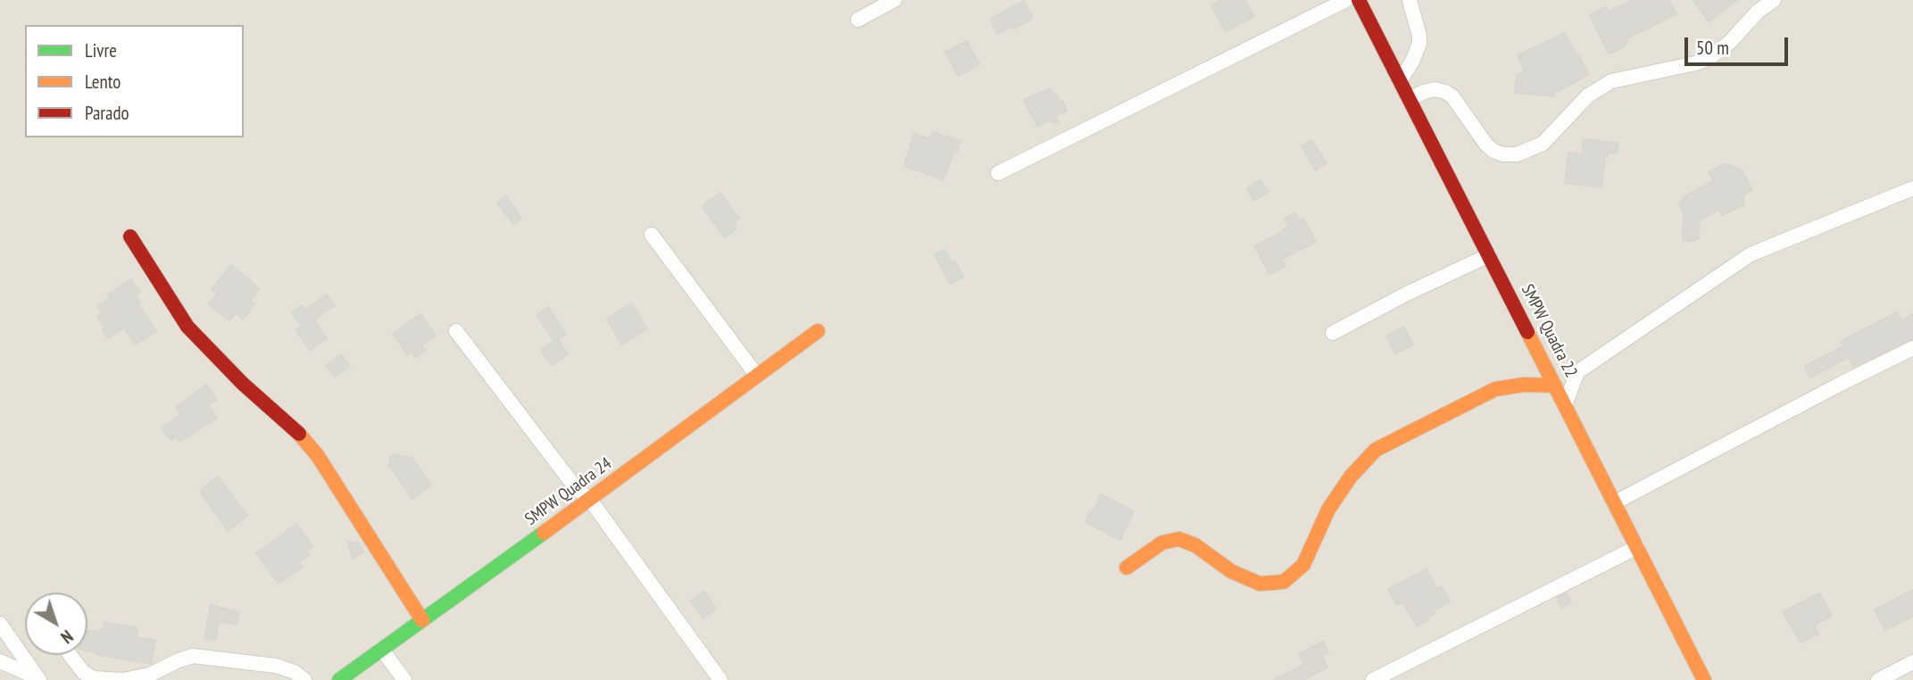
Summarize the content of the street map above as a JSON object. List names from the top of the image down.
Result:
{
  "streets": {
    "street": ["SMPW Quadra 22", "SMPW Quadra 24"]
  },
  "legend": ["Livre", "Lento", "Parado"],
  "scale_bar": "50 m",
  "north": "bottom right"
}
